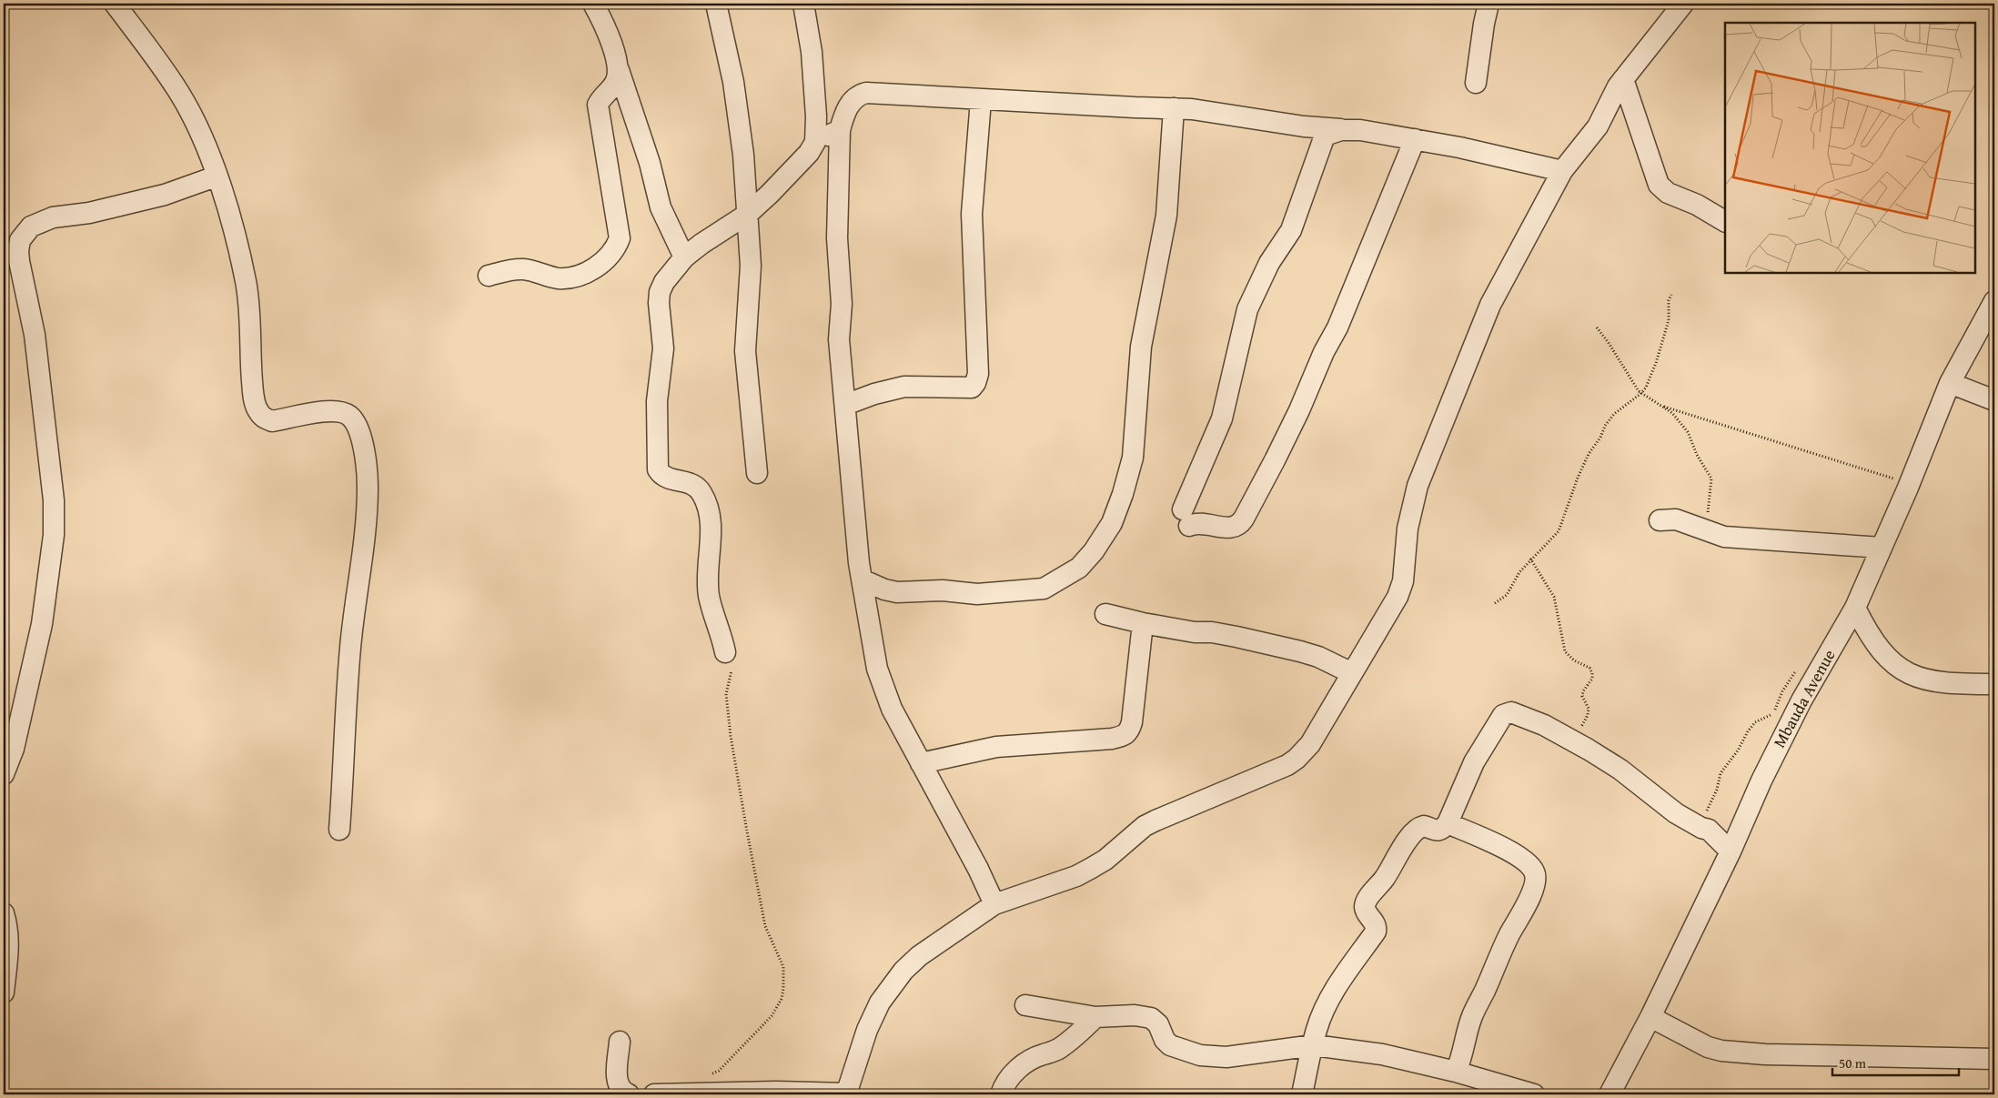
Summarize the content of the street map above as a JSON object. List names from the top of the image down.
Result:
{
  "streets": {
    "street": ["Mbauda Avenue"]
  },
  "scale_bar": "50 m"
}
